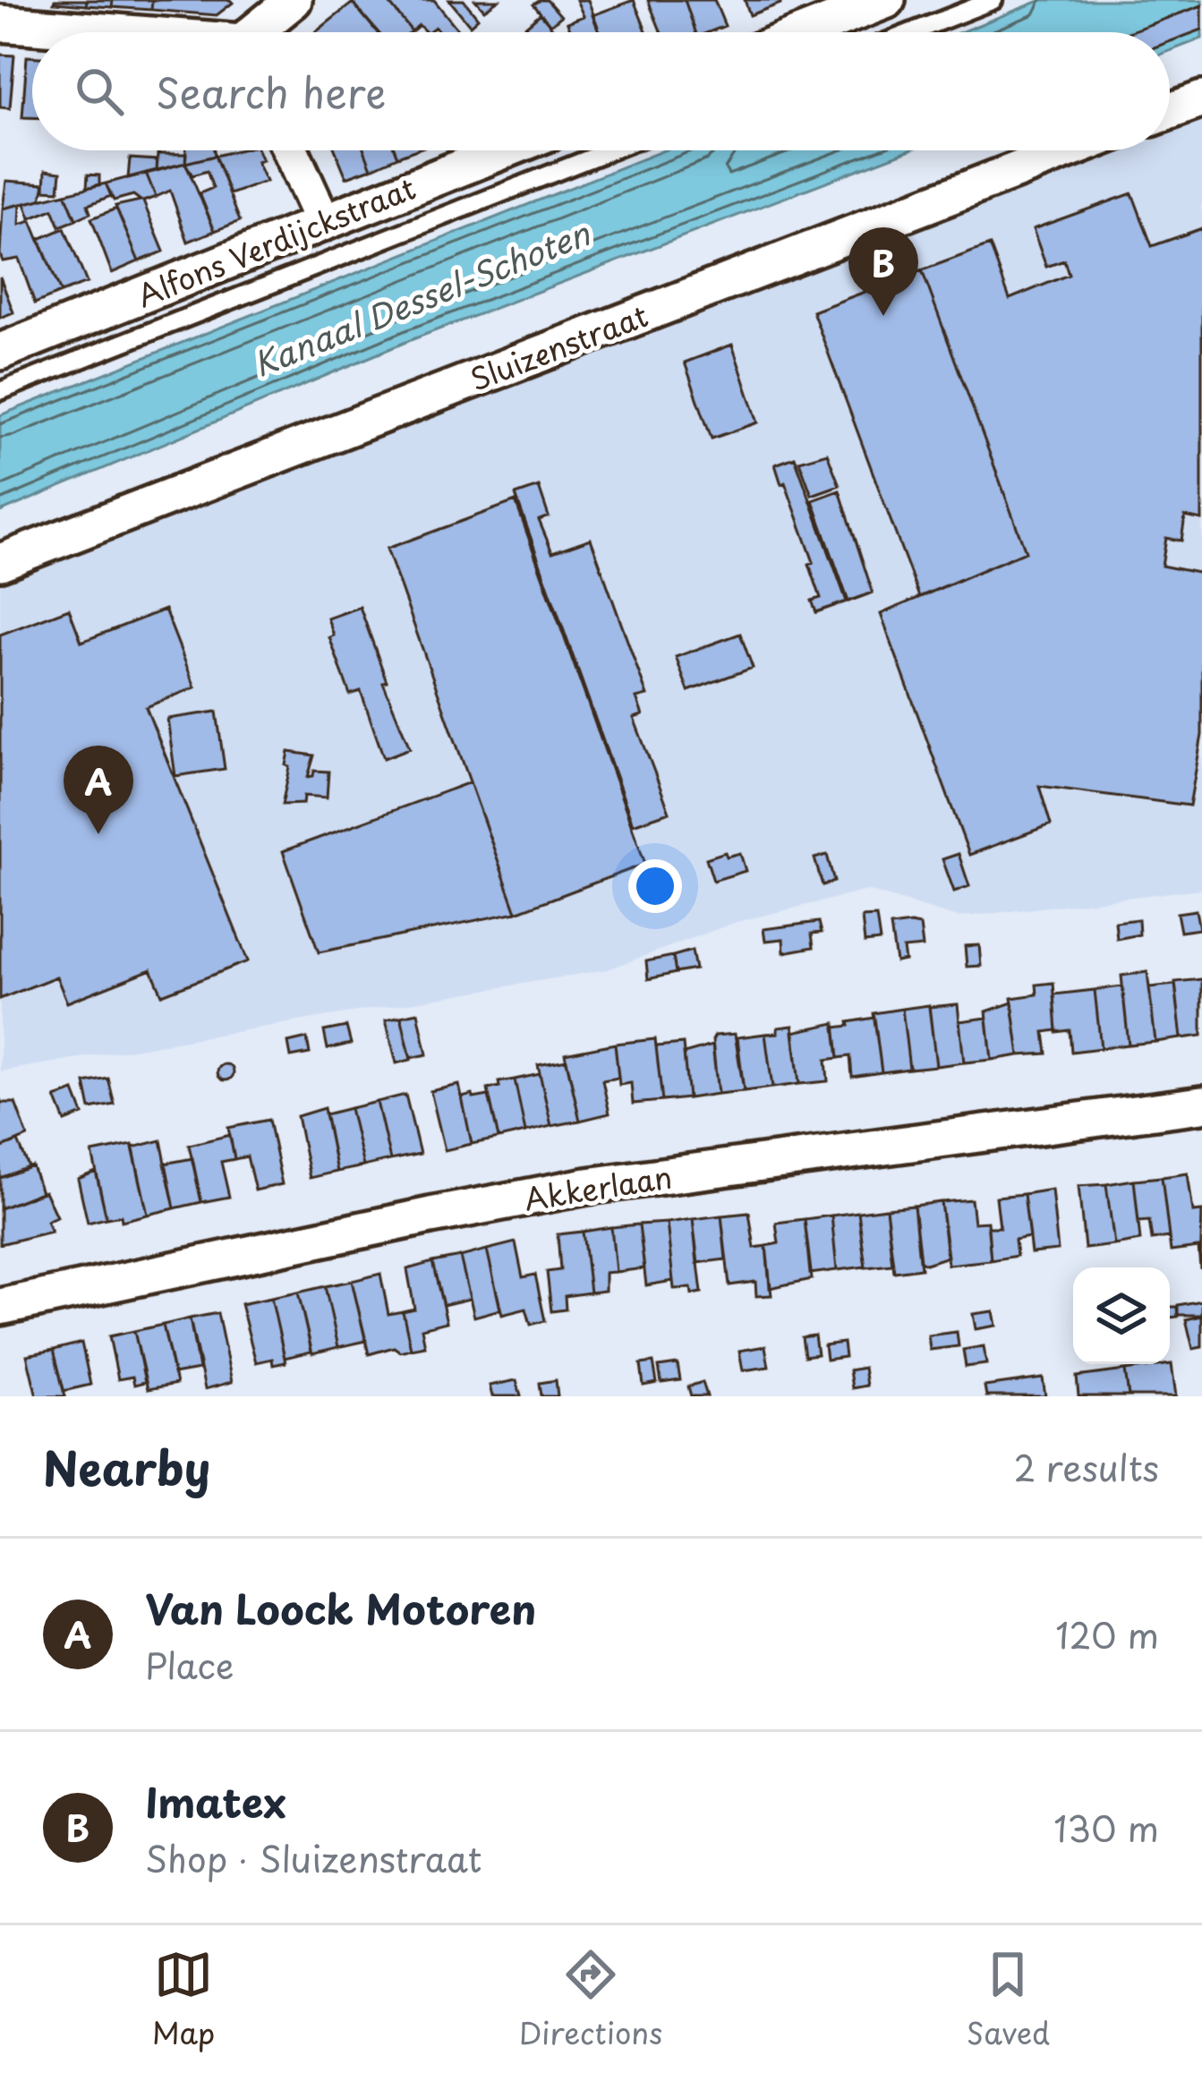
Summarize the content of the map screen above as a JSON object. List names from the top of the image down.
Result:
{
  "streets": {
    "street": ["Alfons Verdijckstraat", "Sluizenstraat", "Akkerlaan"]
  },
  "water": ["Kanaal Dessel-Schoten"],
  "page": {
    "search": "Search here",
    "pins": ["B", "A"],
    "heading": ["Nearby", "2 results"],
    "list": [
      {
        "mark": "A",
        "name": "Van Loock Motoren",
        "note": "Place",
        "value": "120 m"
      },
      {
        "mark": "B",
        "name": "Imatex",
        "note": "Shop · Sluizenstraat",
        "value": "130 m"
      }
    ],
    "nav": ["Map", "Directions", "Saved"]
  }
}
